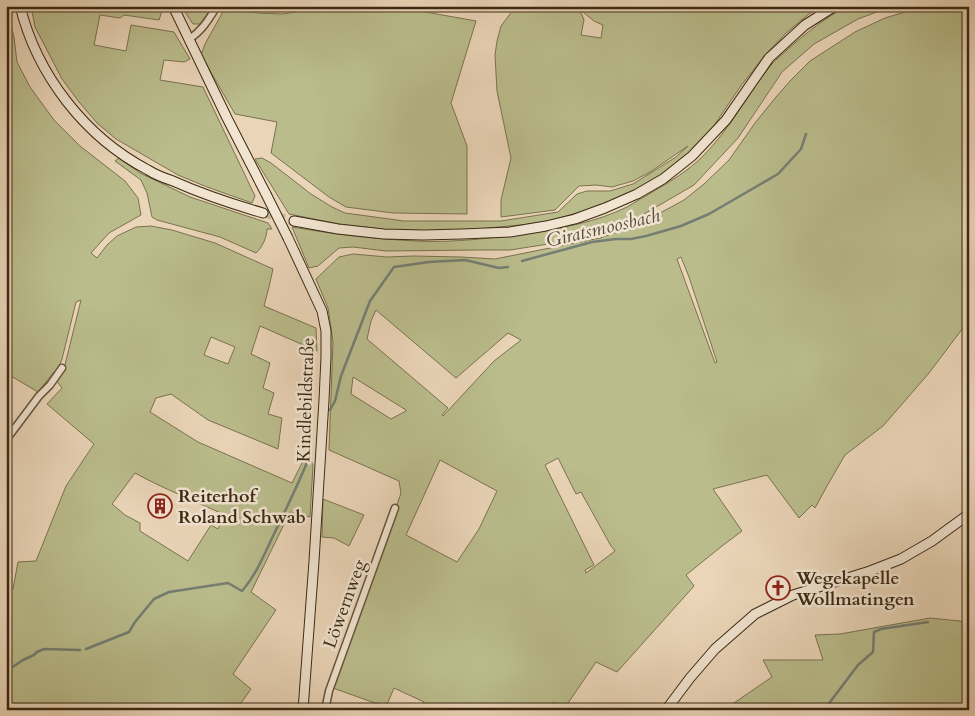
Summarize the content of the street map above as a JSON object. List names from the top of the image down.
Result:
{
  "streets": {
    "main road": ["Kindlebildstraße"],
    "street": ["Löwernweg"]
  },
  "water": ["Giratsmoosbach"],
  "places": {
    "building": ["Reiterhof Roland Schwab"],
    "church": ["Wegekapelle Wollmatingen"]
  }
}
